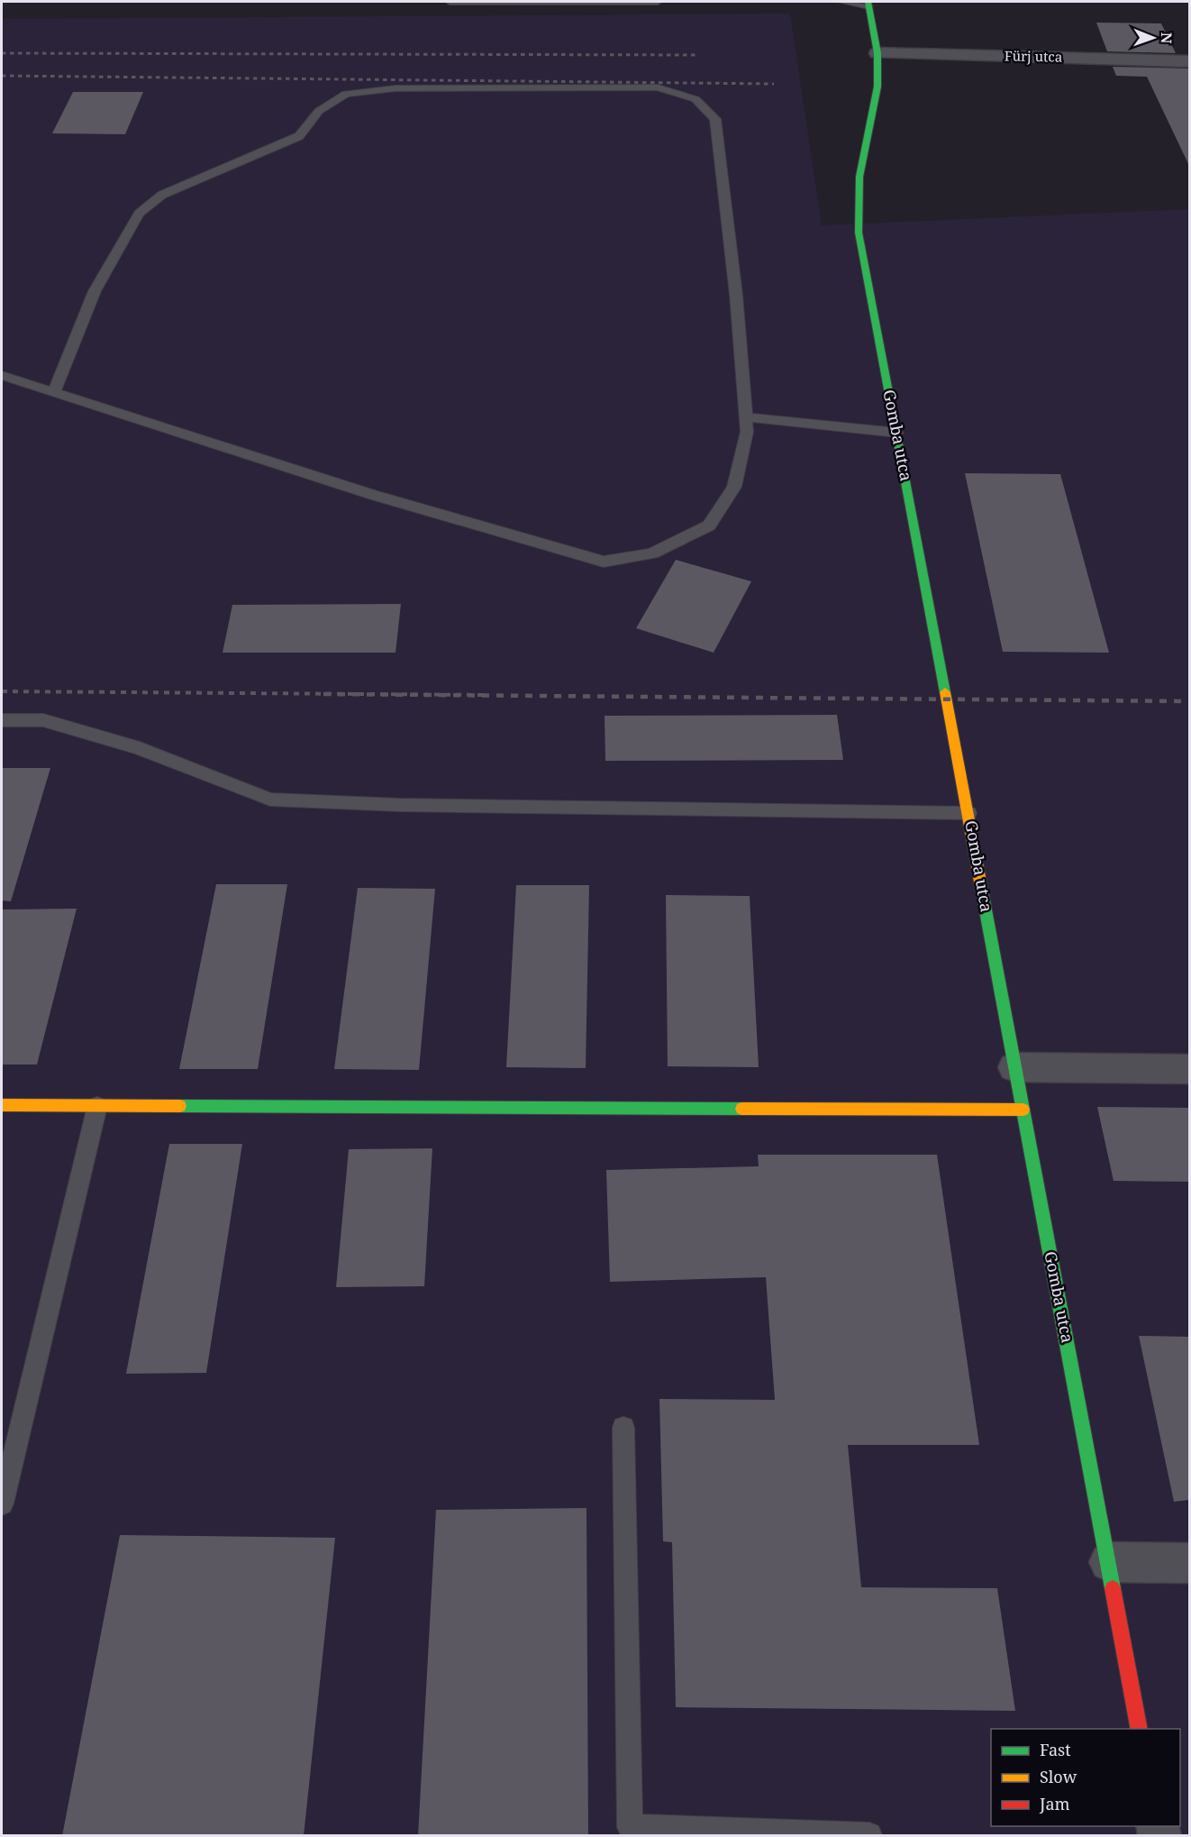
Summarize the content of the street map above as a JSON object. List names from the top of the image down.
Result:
{
  "streets": {
    "street": ["Fürj utca", "Gomba utca"]
  },
  "crossings": [
    ["Fürj utca", "Gomba utca"]
  ],
  "legend": ["Fast", "Slow", "Jam"],
  "north": "right"
}
